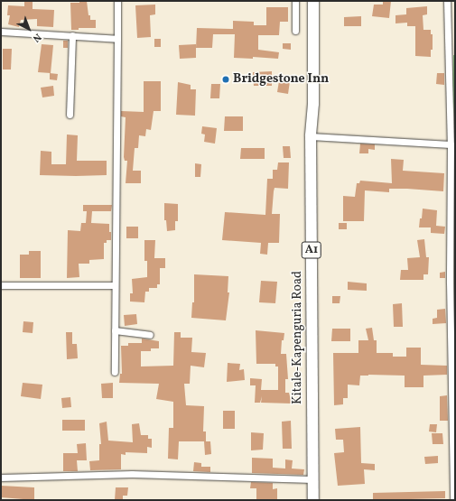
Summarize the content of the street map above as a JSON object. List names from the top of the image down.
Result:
{
  "streets": {
    "highway": ["A1", "Kitale-Kapenguria Road"]
  },
  "places": ["Bridgestone Inn"],
  "north": "bottom right"
}
